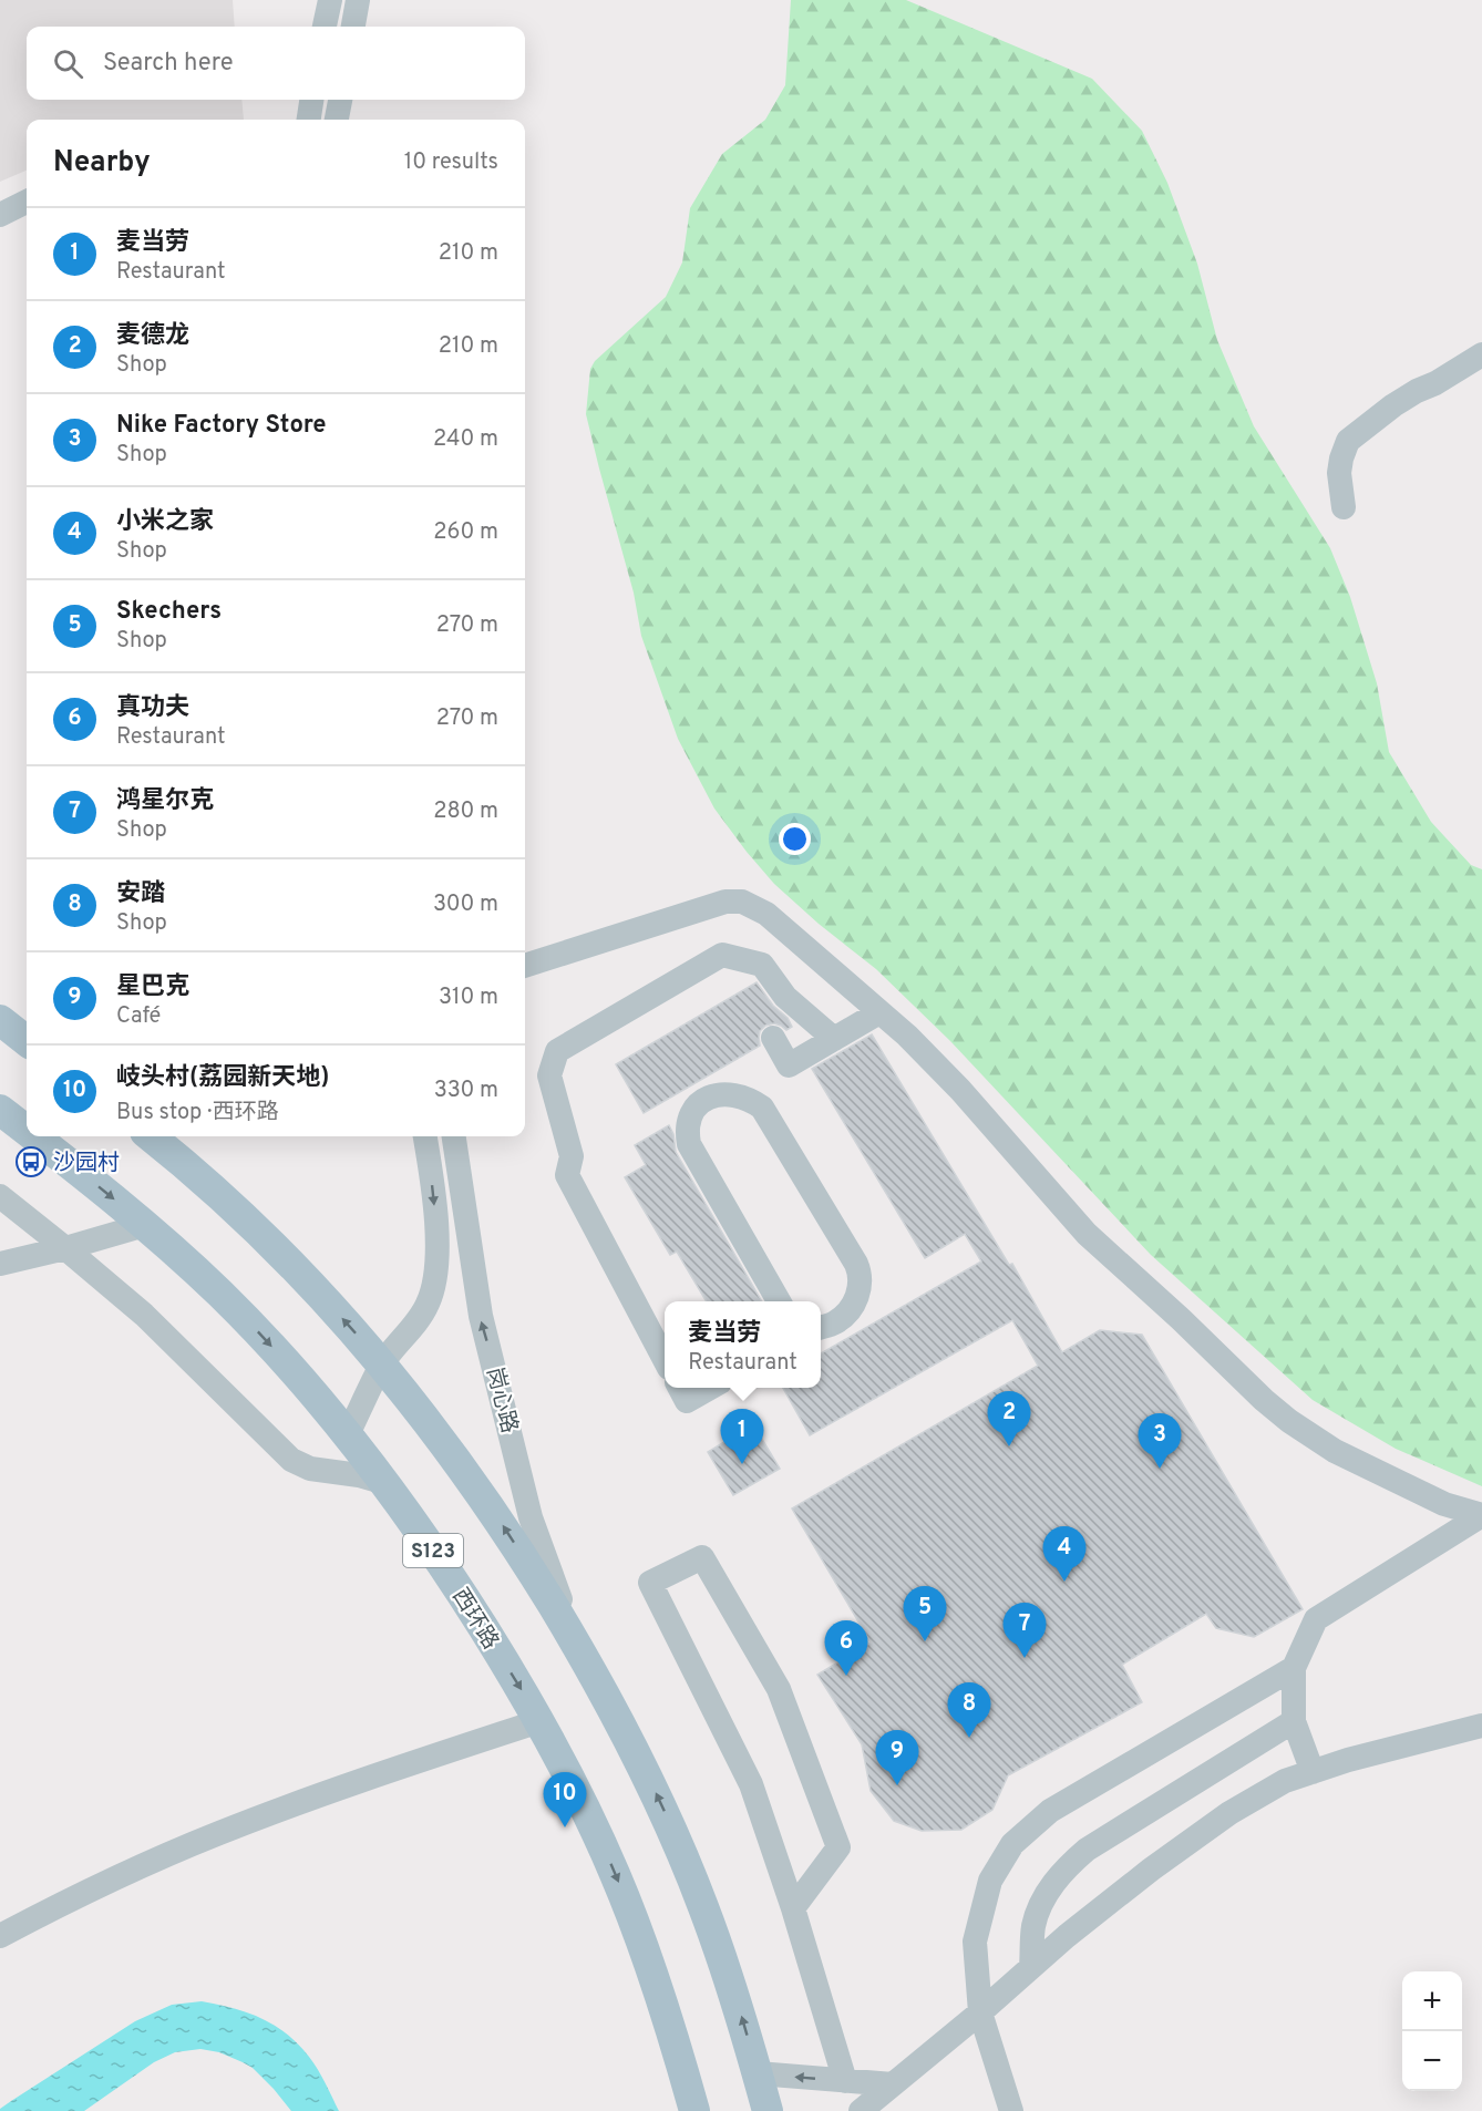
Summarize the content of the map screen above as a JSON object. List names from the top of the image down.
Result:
{
  "streets": {
    "main road": ["S123", "西环路"],
    "street": ["岗心路"]
  },
  "one_way": ["岗心路"],
  "places": {
    "bus stop": ["沙园村"]
  },
  "page": {
    "search": "Search here",
    "heading": ["Nearby", "10 results"],
    "list": [
      {
        "mark": "1",
        "name": "麦当劳",
        "note": "Restaurant",
        "value": "210 m"
      },
      {
        "mark": "2",
        "name": "麦德龙",
        "note": "Shop",
        "value": "210 m"
      },
      {
        "mark": "3",
        "name": "Nike Factory Store",
        "note": "Shop",
        "value": "240 m"
      },
      {
        "mark": "4",
        "name": "小米之家",
        "note": "Shop",
        "value": "260 m"
      },
      {
        "mark": "5",
        "name": "Skechers",
        "note": "Shop",
        "value": "270 m"
      },
      {
        "mark": "6",
        "name": "真功夫",
        "note": "Restaurant",
        "value": "270 m"
      },
      {
        "mark": "7",
        "name": "鸿星尔克",
        "note": "Shop",
        "value": "280 m"
      },
      {
        "mark": "8",
        "name": "安踏",
        "note": "Shop",
        "value": "300 m"
      },
      {
        "mark": "9",
        "name": "星巴克",
        "note": "Café",
        "value": "310 m"
      },
      {
        "mark": "10",
        "name": "岐头村(荔园新天地)",
        "note": "Bus stop · 西环路",
        "value": "330 m"
      }
    ],
    "popup": ["麦当劳", "Restaurant"],
    "pins": [
      "2",
      "1",
      "3",
      "4",
      "5",
      "7",
      "6",
      "8",
      "9",
      "10"
    ],
    "map_buttons": ["+", "−"]
  }
}
